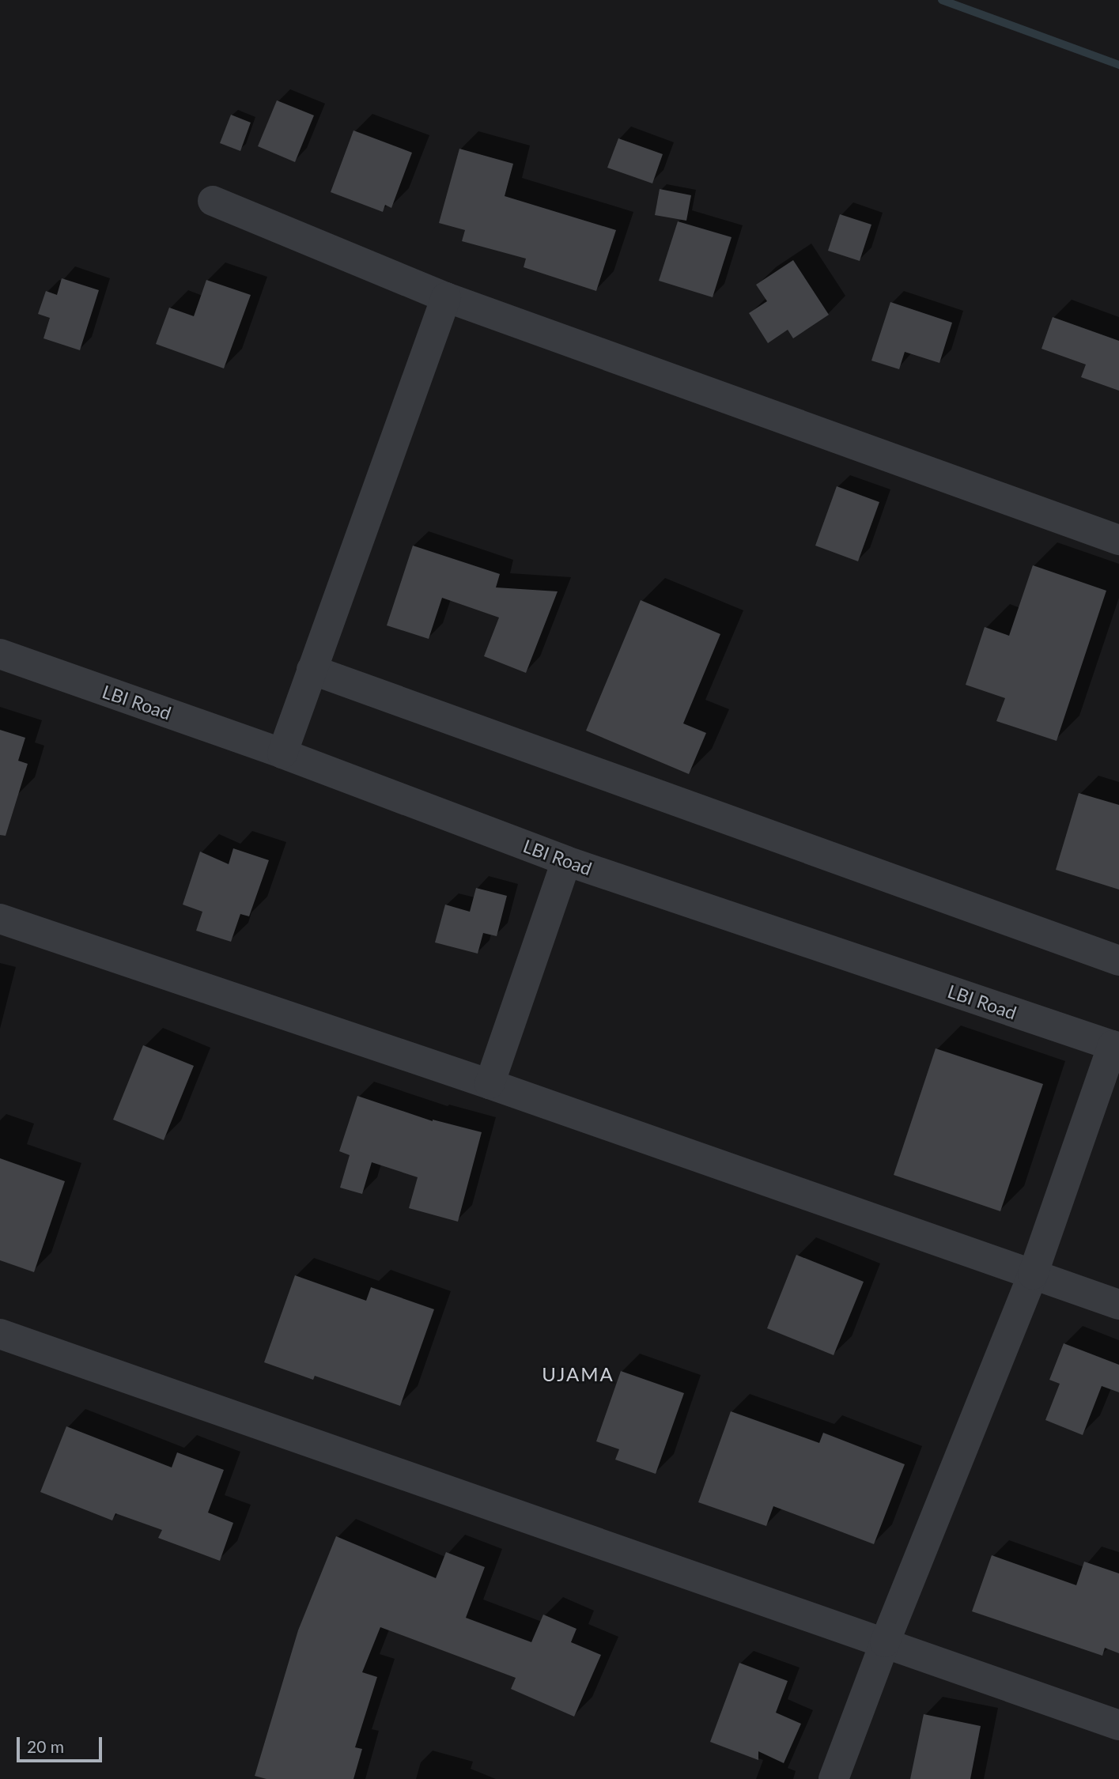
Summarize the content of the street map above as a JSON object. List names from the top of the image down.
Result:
{
  "streets": {
    "street": ["LBI Road"]
  },
  "districts": ["UJAMA"],
  "scale_bar": "20 m"
}
